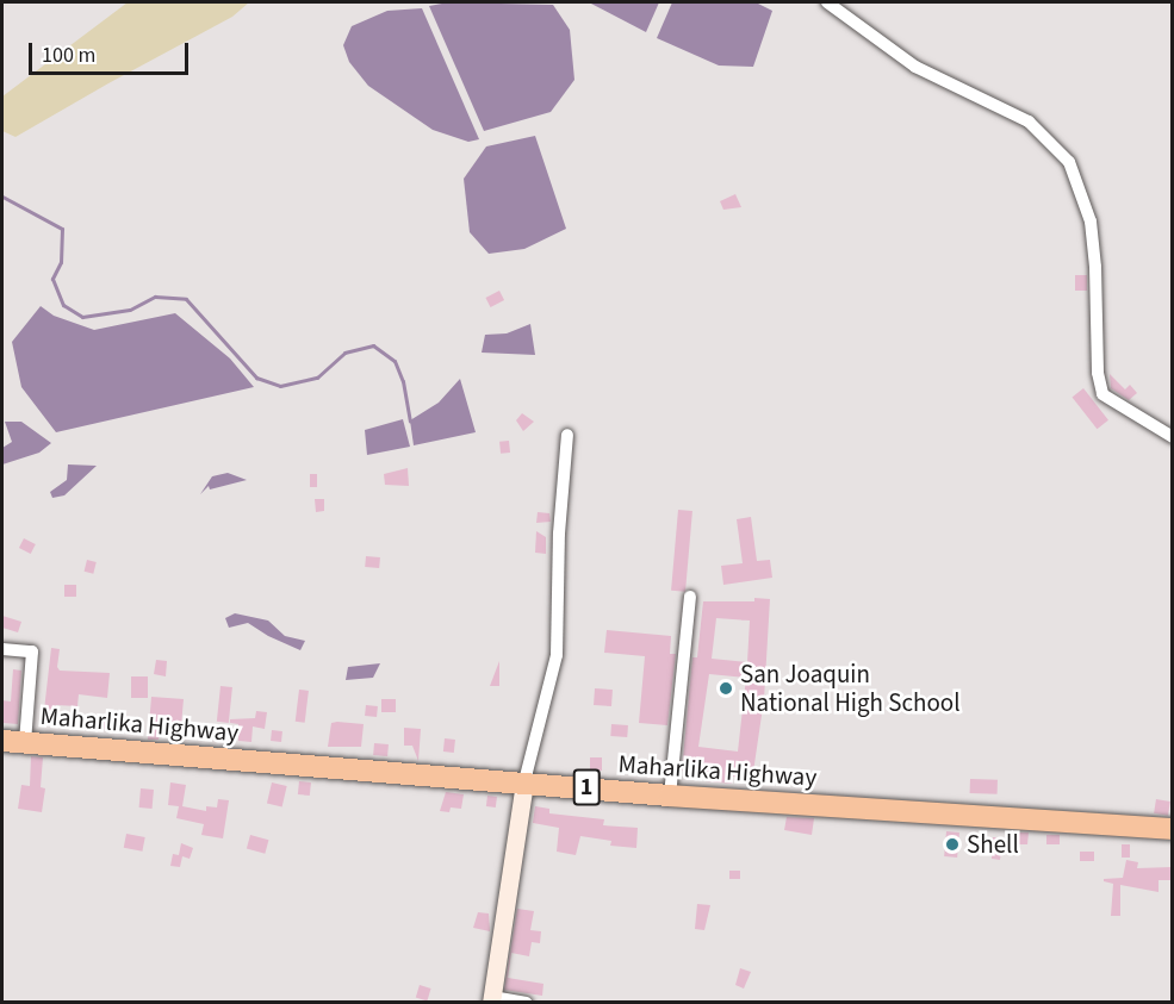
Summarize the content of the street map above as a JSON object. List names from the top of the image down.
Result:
{
  "streets": {
    "highway": ["Maharlika Highway", "1"]
  },
  "places": ["San Joaquin National High School", "Shell"],
  "scale_bar": "100 m"
}
